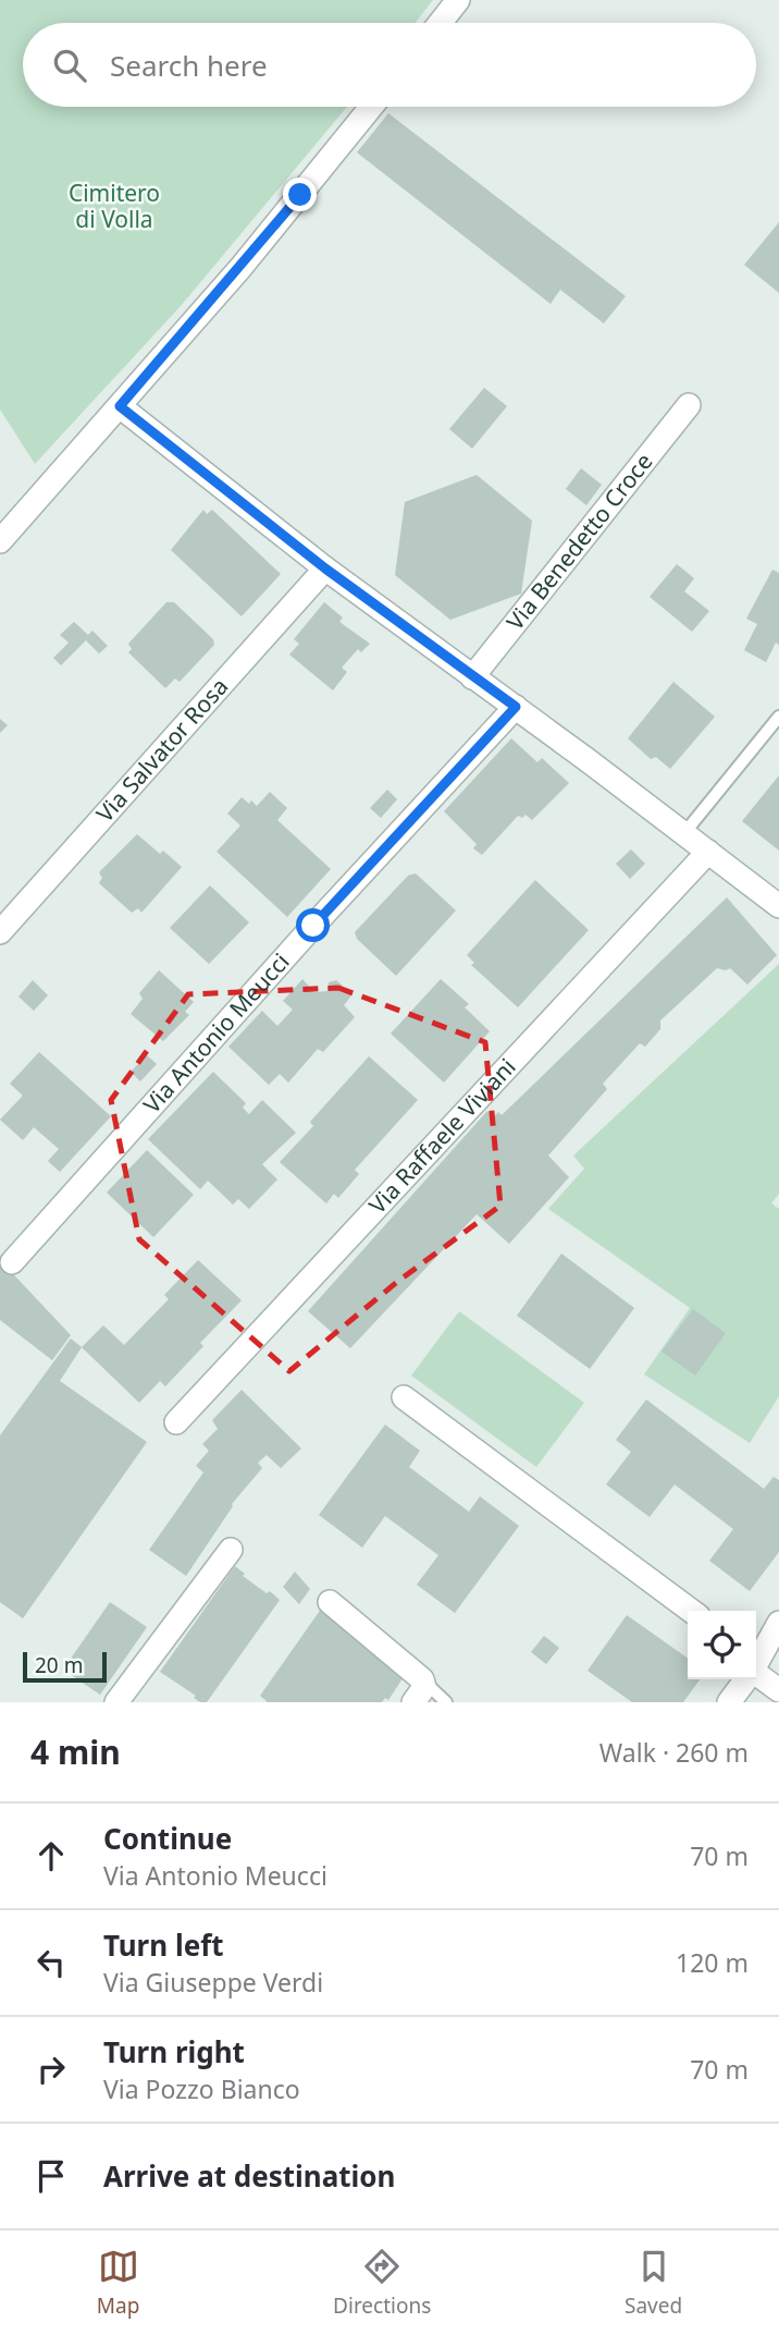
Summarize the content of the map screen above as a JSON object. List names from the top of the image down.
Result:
{
  "streets": {
    "street": [
      "Via Benedetto Croce",
      "Via Salvator Rosa",
      "Via Antonio Meucci",
      "Via Raffaele Viviani"
    ]
  },
  "parks": ["Cimitero di Volla"],
  "scale_bar": "20 m",
  "page": {
    "search": "Search here",
    "scale": "20 m",
    "heading": ["4 min", "Walk · 260 m"],
    "list": [
      ["Continue", "Via Antonio Meucci", "70 m"],
      ["Turn left", "Via Giuseppe Verdi", "120 m"],
      ["Turn right", "Via Pozzo Bianco", "70 m"],
      "Arrive at destination"
    ],
    "nav": ["Map", "Directions", "Saved"]
  }
}
